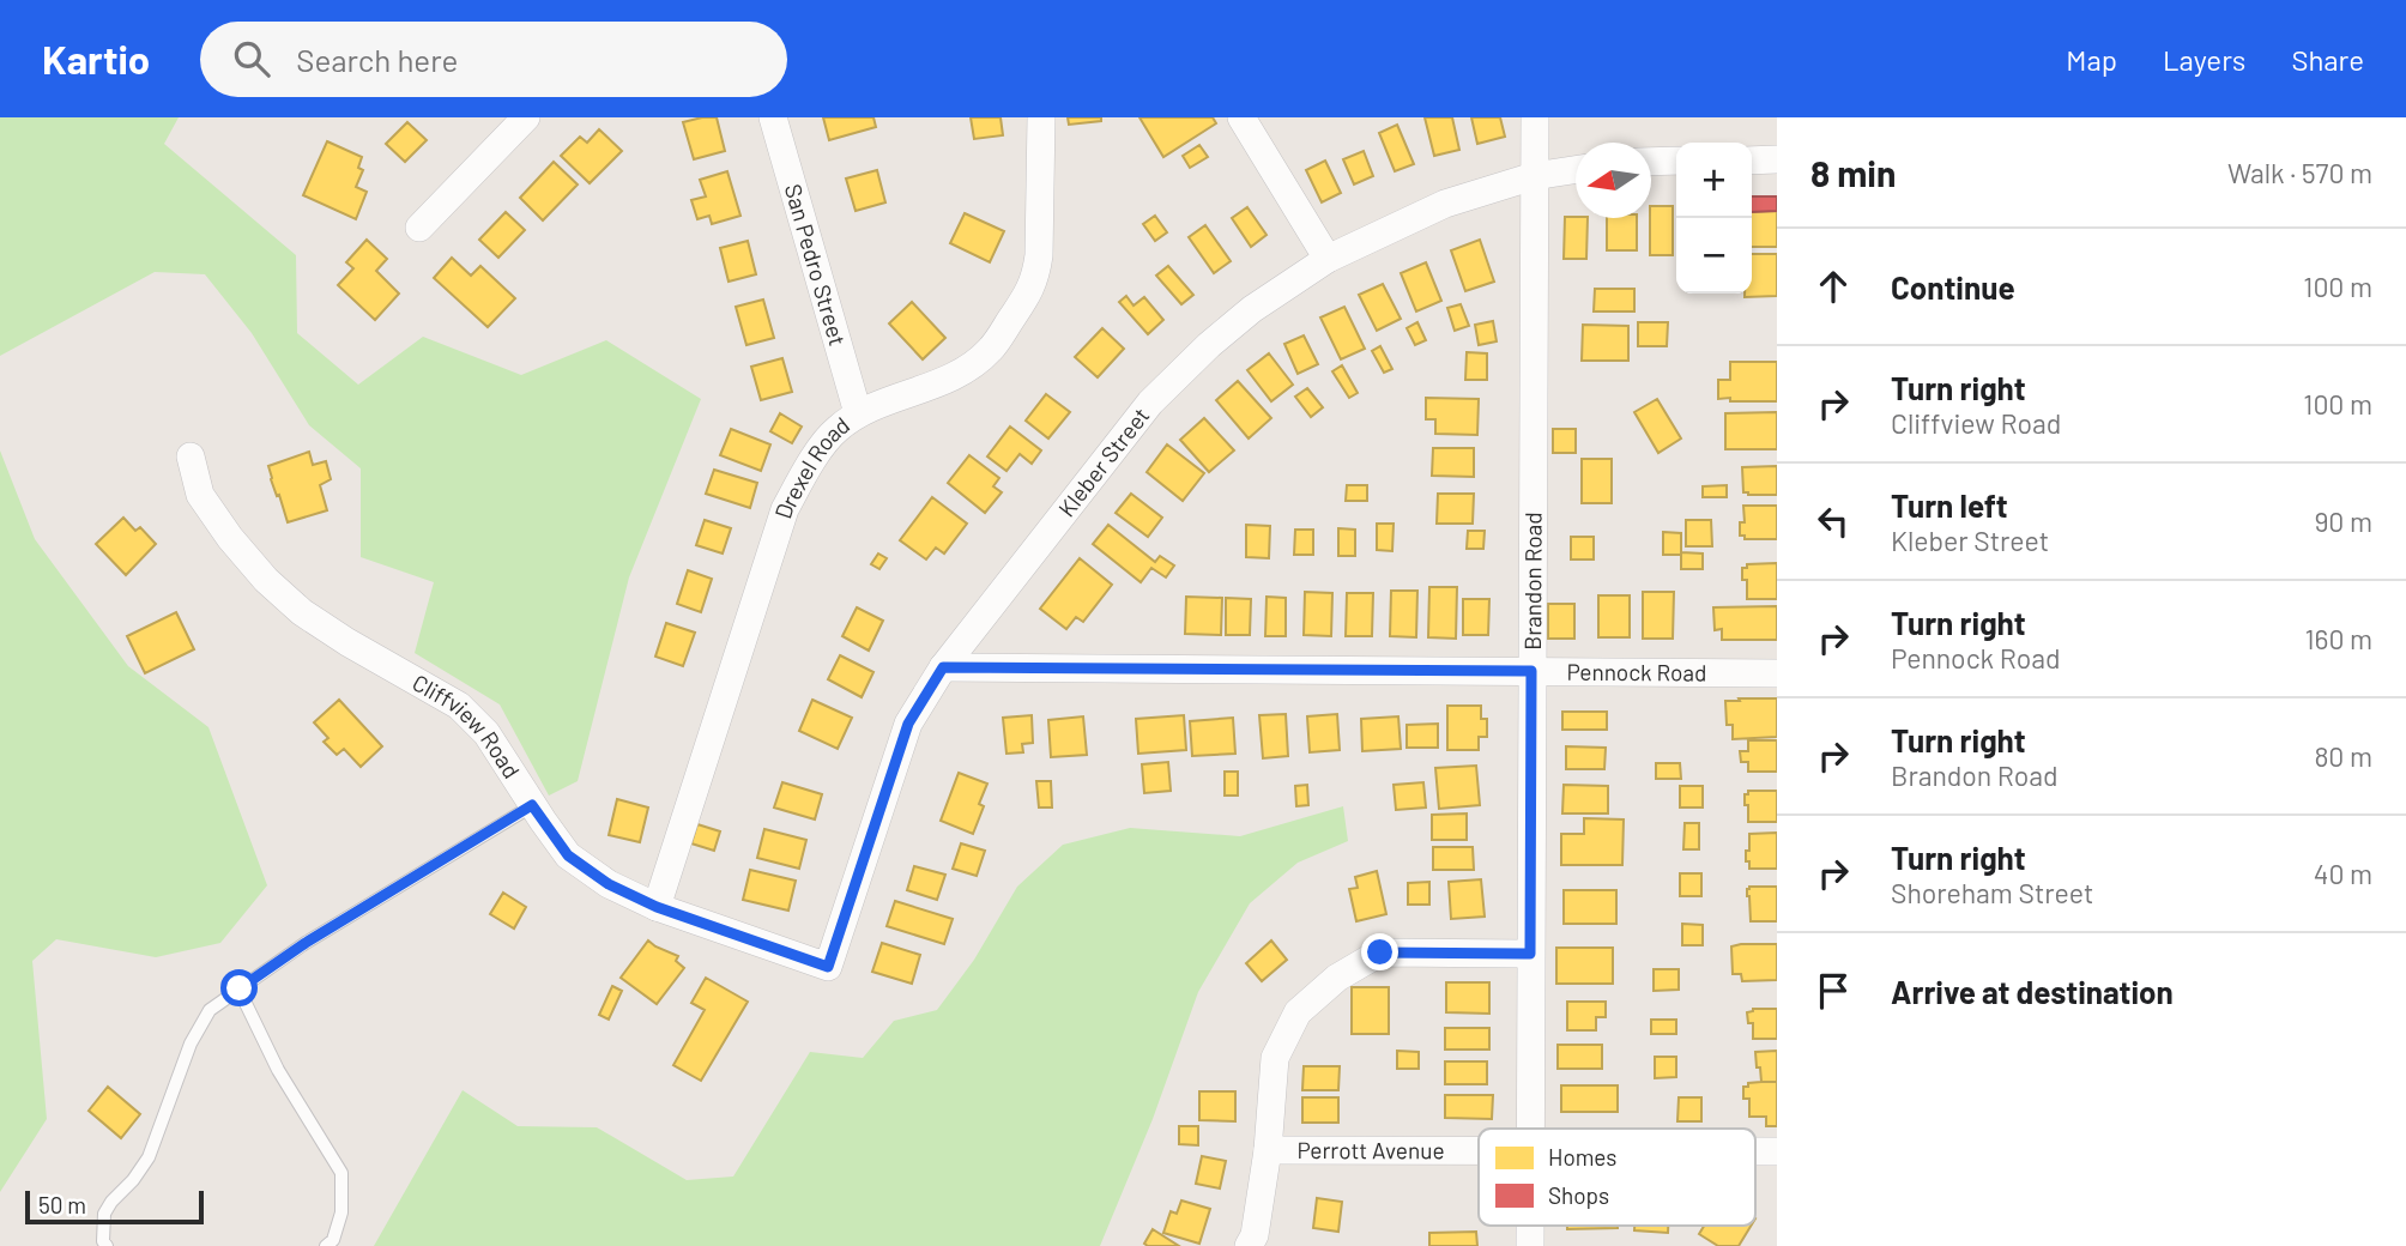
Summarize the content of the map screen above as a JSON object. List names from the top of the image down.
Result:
{
  "streets": {
    "street": [
      "San Pedro Street",
      "Kleber Street",
      "Drexel Road",
      "Brandon Road",
      "Pennock Road",
      "Cliffview Road",
      "Perrott Avenue"
    ]
  },
  "crossings": [
    ["San Pedro Street", "Drexel Road"],
    ["Kleber Street", "Brandon Road"],
    ["Kleber Street", "Pennock Road"],
    ["Kleber Street", "Cliffview Road"],
    ["Drexel Road", "Cliffview Road"],
    ["Brandon Road", "Pennock Road"]
  ],
  "legend": ["Homes", "Shops"],
  "scale_bar": "50 m",
  "north": "left",
  "page": {
    "header": "Kartio",
    "search": "Search here",
    "nav": ["Map", "Layers", "Share"],
    "heading": ["8 min", "Walk · 570 m"],
    "map_buttons": ["+", "−"],
    "list": [
      ["Continue", "100 m"],
      ["Turn right", "Cliffview Road", "100 m"],
      ["Turn left", "Kleber Street", "90 m"],
      ["Turn right", "Pennock Road", "160 m"],
      ["Turn right", "Brandon Road", "80 m"],
      ["Turn right", "Shoreham Street", "40 m"],
      "Arrive at destination"
    ],
    "scale": "50 m"
  }
}
